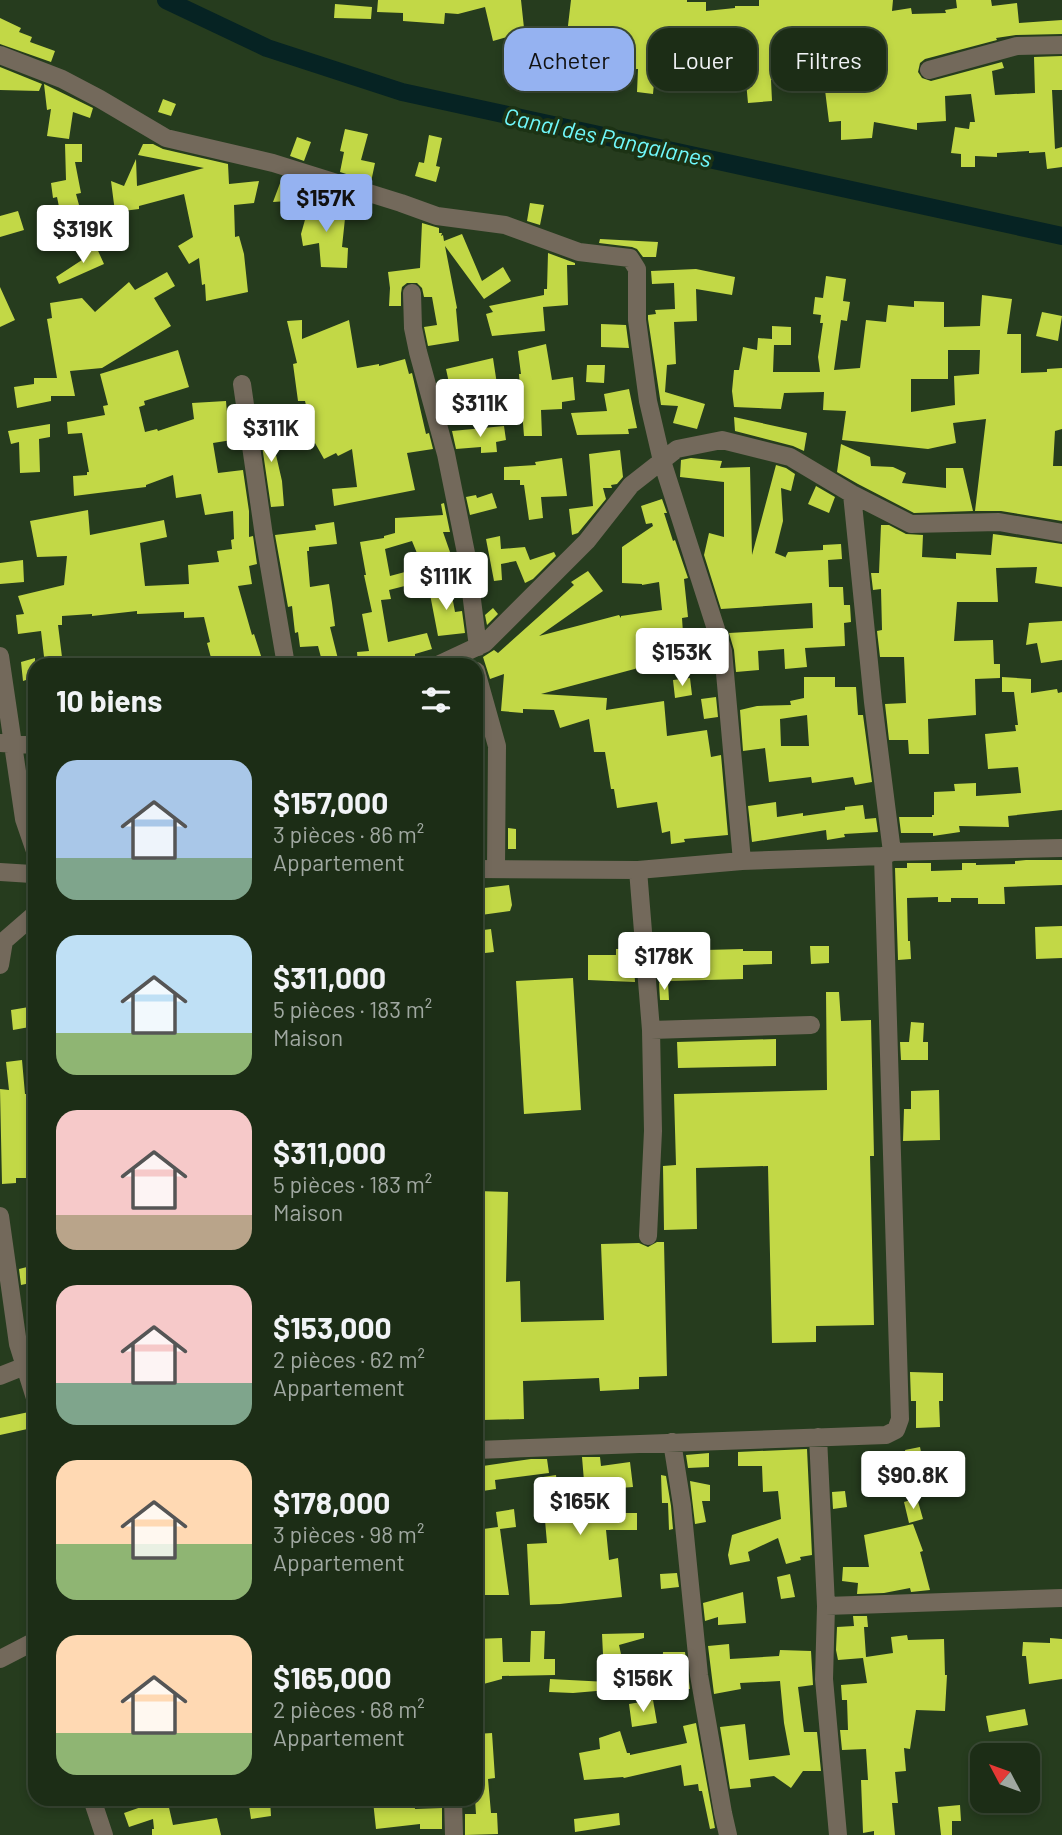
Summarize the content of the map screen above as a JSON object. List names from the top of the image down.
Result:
{
  "water": ["Canal des Pangalanes"],
  "north": "top left",
  "page": {
    "chip": ["Acheter", "Louer", "Filtres"],
    "price": [
      "$157K",
      "$319K",
      "$311K",
      "$311K",
      "$111K",
      "$153K",
      "$178K",
      "$90.8K",
      "$165K",
      "$156K"
    ],
    "heading": "10 biens",
    "list": [
      {
        "name": "$157,000",
        "note": "3 pièces · 86 m² · Appartement"
      },
      {
        "name": "$311,000",
        "note": "5 pièces · 183 m² · Maison"
      },
      {
        "name": "$311,000",
        "note": "5 pièces · 183 m² · Maison"
      },
      {
        "name": "$153,000",
        "note": "2 pièces · 62 m² · Appartement"
      },
      {
        "name": "$178,000",
        "note": "3 pièces · 98 m² · Appartement"
      },
      {
        "name": "$165,000",
        "note": "2 pièces · 68 m² · Appartement"
      }
    ]
  }
}
